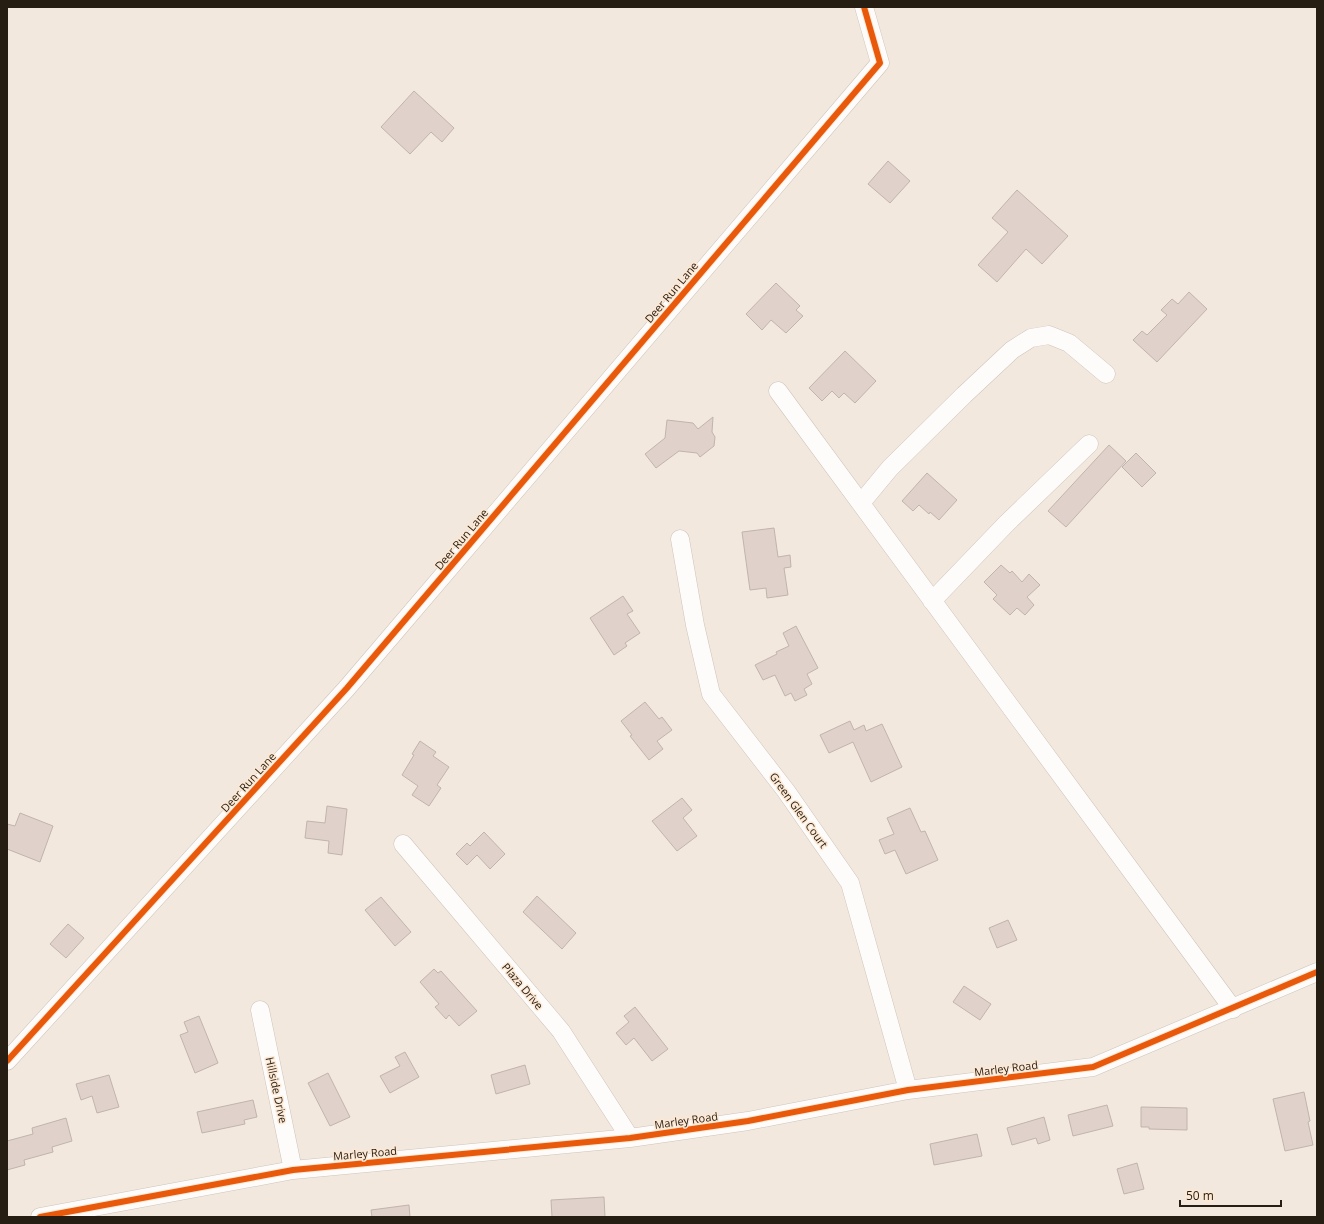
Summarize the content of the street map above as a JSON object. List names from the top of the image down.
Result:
{
  "streets": {
    "street": [
      "Deer Run Lane",
      "Green Glen Court",
      "Plaza Drive",
      "Marley Road",
      "Hillside Drive"
    ]
  },
  "crossings": [
    ["Green Glen Court", "Marley Road"],
    ["Plaza Drive", "Marley Road"],
    ["Marley Road", "Hillside Drive"]
  ],
  "scale_bar": "50 m"
}
